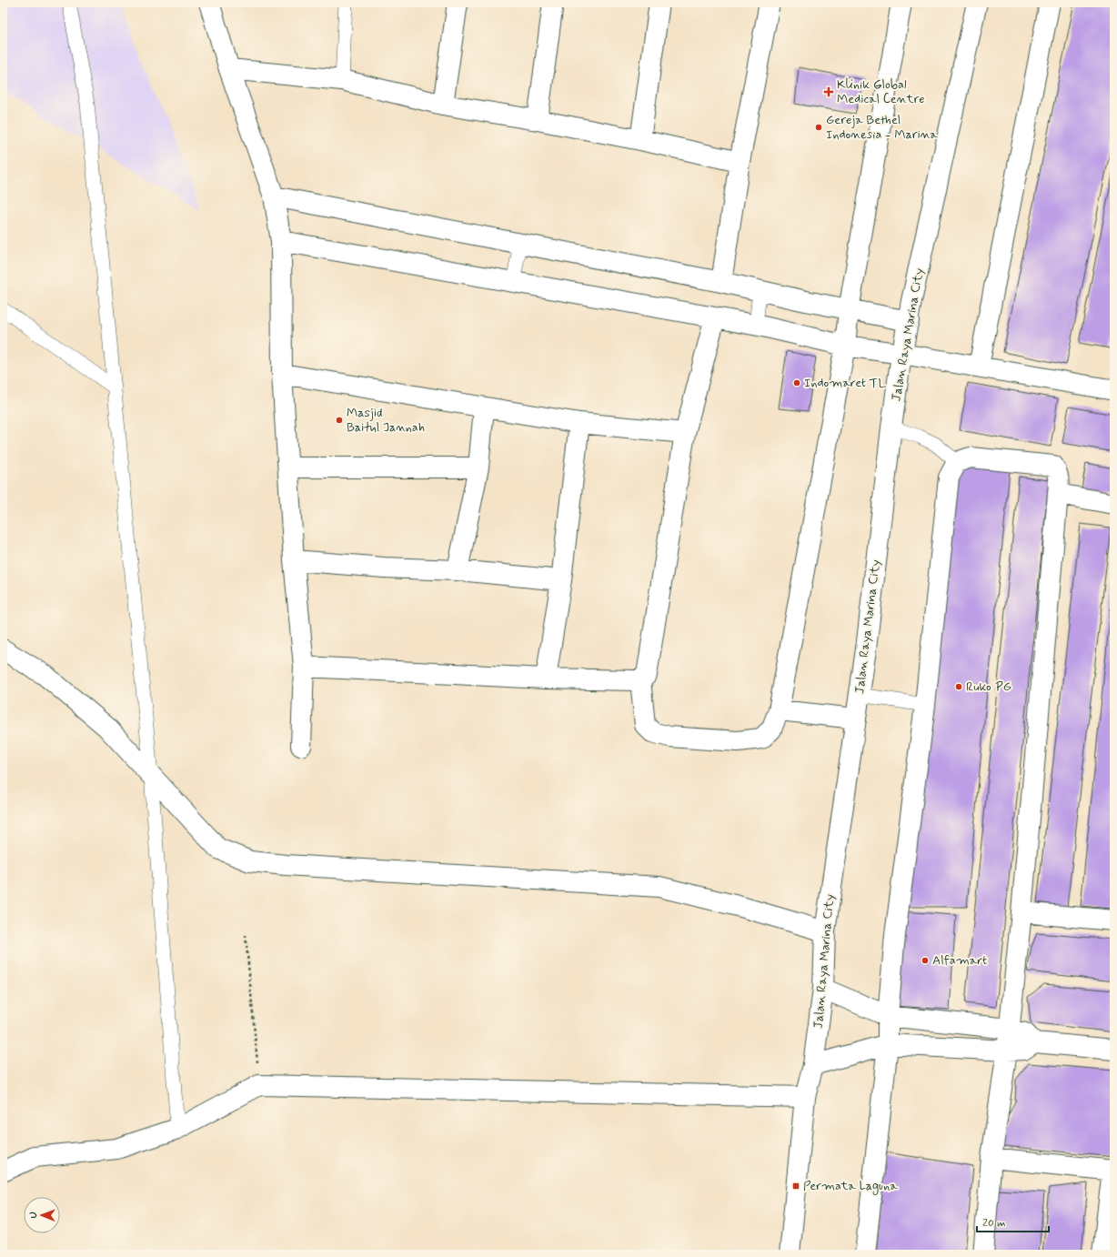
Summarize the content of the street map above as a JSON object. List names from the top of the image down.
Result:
{
  "streets": {
    "street": ["Jalan Raya Marina City"]
  },
  "places": {
    "health": ["Klinik Global Medical Centre"],
    "other": [
      "Gereja Bethel Indonesia - Marina",
      "Indomaret TL",
      "Masjid Baitul Jannah",
      "Ruko PG",
      "Alfamart"
    ],
    "transit": ["Permata Laguna"]
  },
  "scale_bar": "20 m",
  "north": "left"
}
